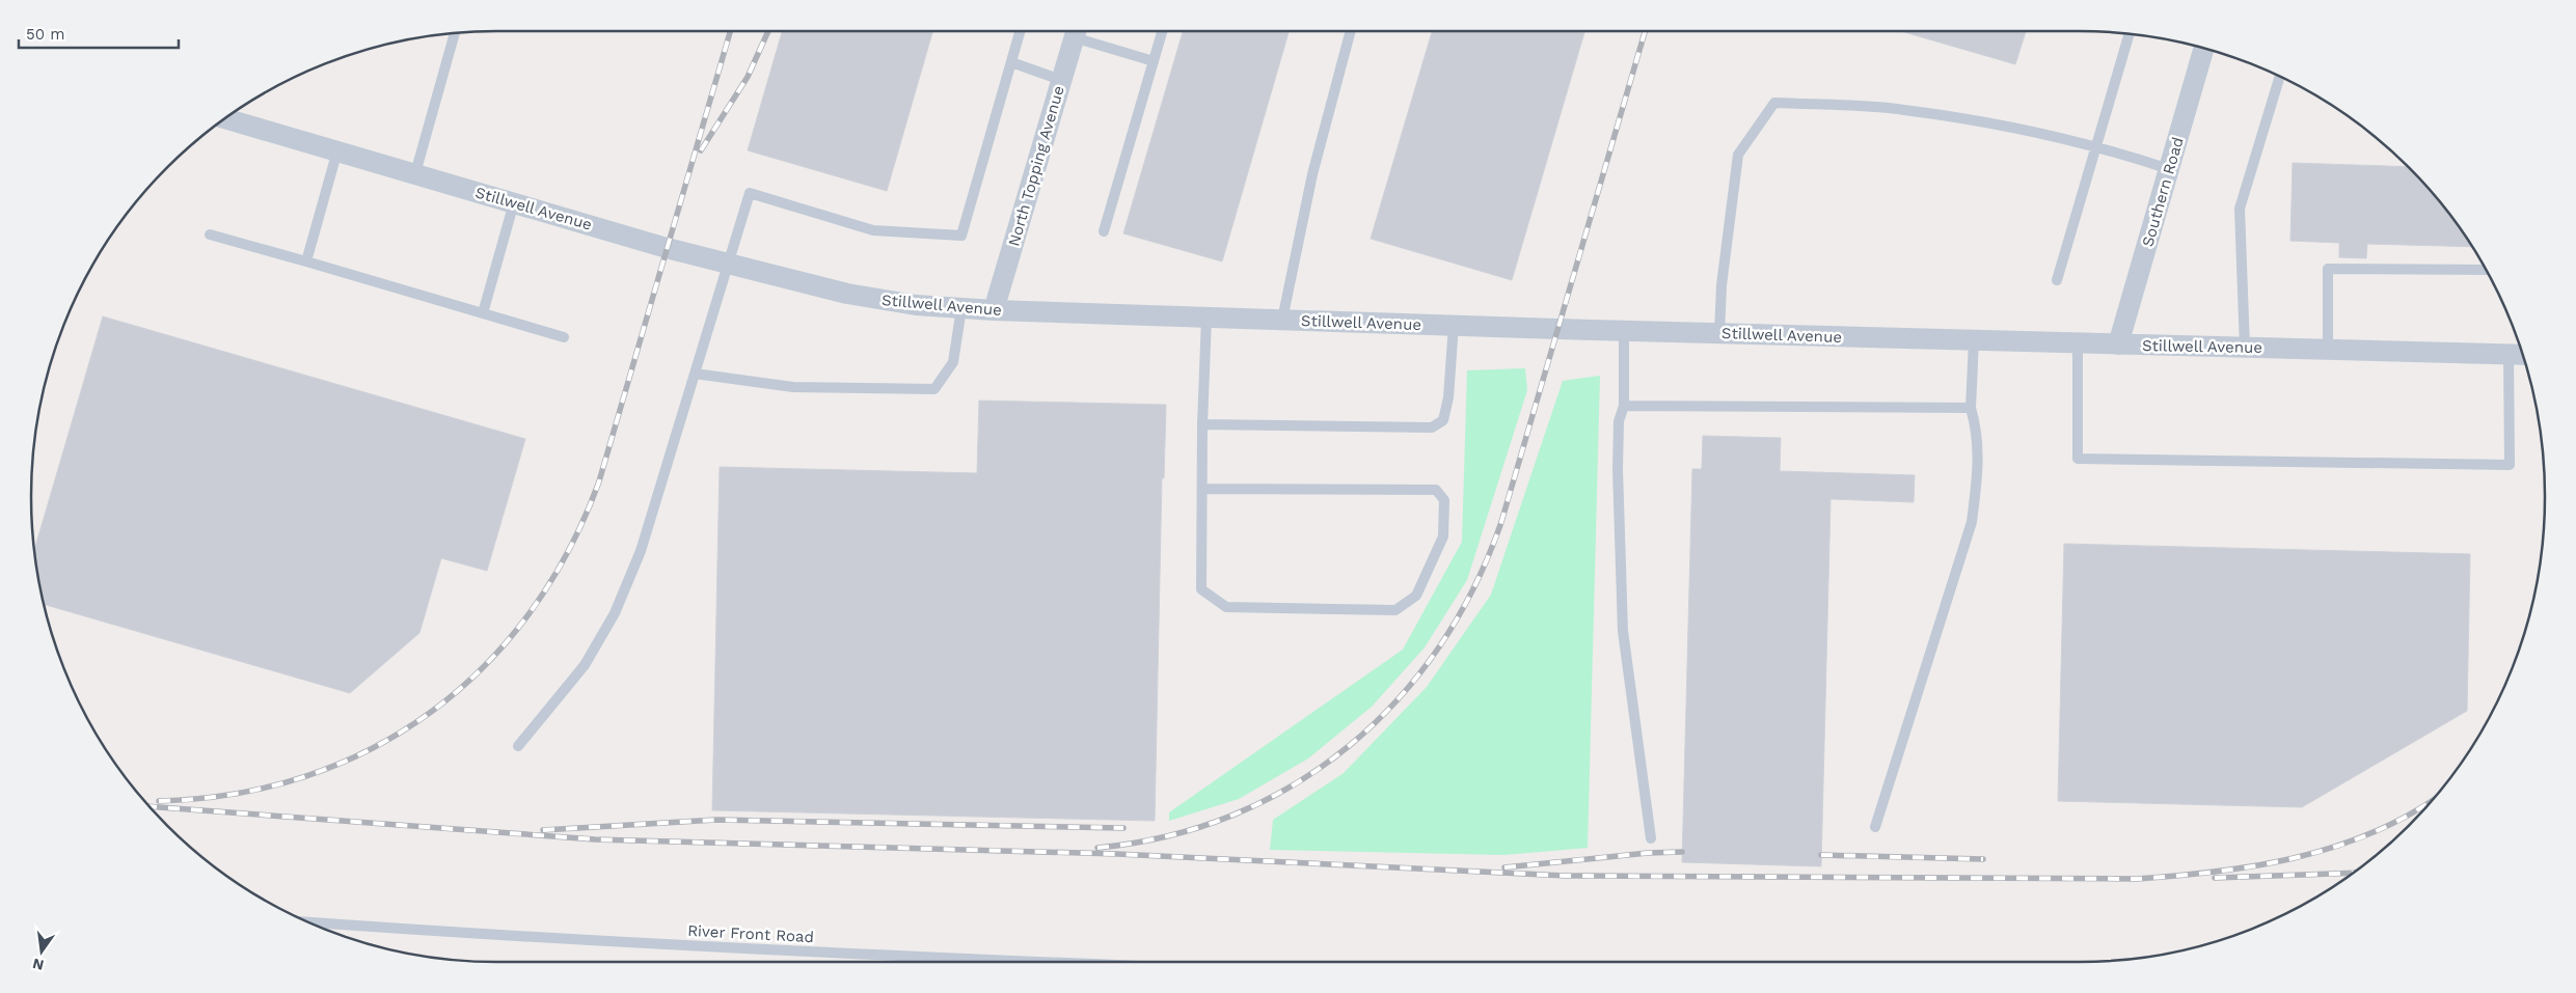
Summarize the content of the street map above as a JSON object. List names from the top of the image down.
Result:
{
  "streets": {
    "street": ["North Topping Avenue", "Southern Road", "Stillwell Avenue"],
    "lane": ["River Front Road"]
  },
  "crossings": [
    ["North Topping Avenue", "Stillwell Avenue"],
    ["Southern Road", "Stillwell Avenue"]
  ],
  "scale_bar": "50 m",
  "north": "bottom"
}
